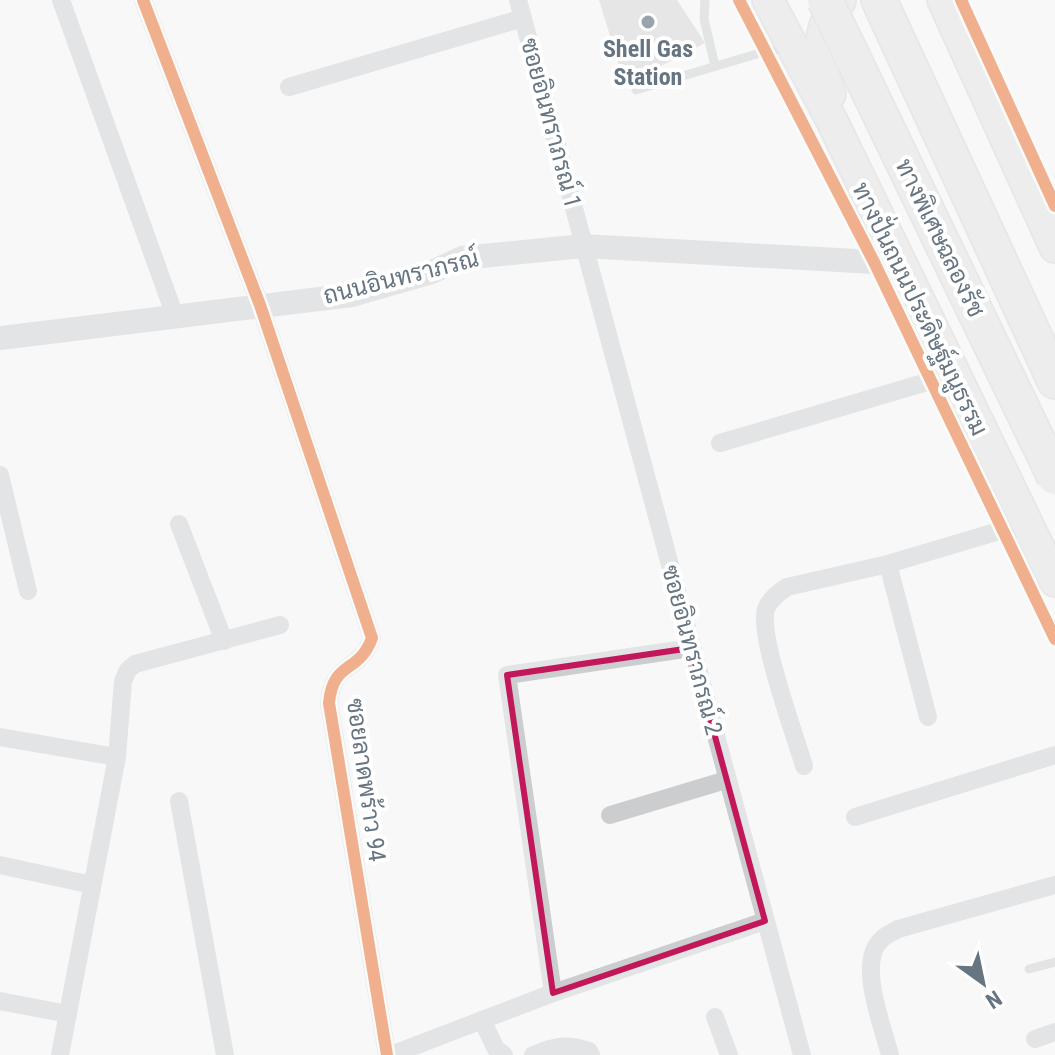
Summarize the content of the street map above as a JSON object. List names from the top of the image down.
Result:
{
  "streets": {
    "highway": ["ทางพิเศษฉลองรัช"],
    "street": [
      "ซอยอินทราภรณ์ 1",
      "ถนนอินทราภรณ์",
      "ซอยอินทราภรณ์ 2",
      "ซอยลาดพร้าว 94"
    ],
    "cycle path": ["ทางปั่นถนนประดิษฐ์มนูธรรม"]
  },
  "crossings": [
    ["ซอยอินทราภรณ์ 1", "ถนนอินทราภรณ์"],
    ["ซอยอินทราภรณ์ 1", "ซอยอินทราภรณ์ 2"],
    ["ถนนอินทราภรณ์", "ซอยอินทราภรณ์ 2"],
    ["ถนนอินทราภรณ์", "ซอยลาดพร้าว 94"]
  ],
  "places": ["Shell Gas Station"],
  "north": "bottom right"
}
